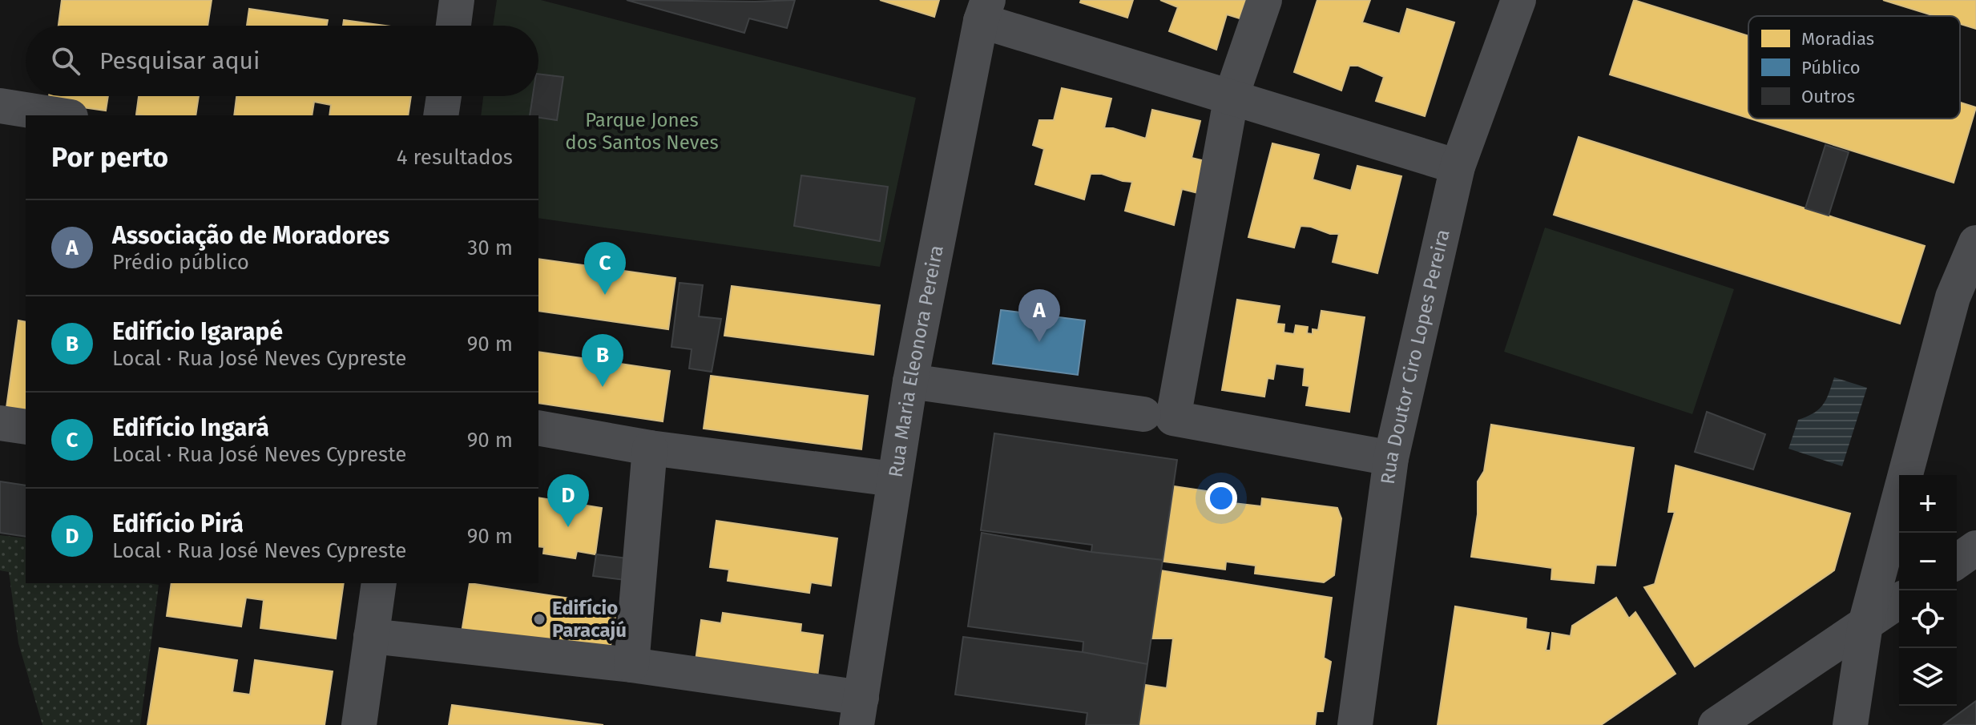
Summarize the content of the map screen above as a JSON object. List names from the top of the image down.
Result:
{
  "streets": {
    "street": ["Rua Doutor Ciro Lopes Pereira", "Rua Maria Eleonora Pereira"]
  },
  "parks": ["Parque Jones dos Santos Neves"],
  "places": ["Edifício Paracajú"],
  "legend": ["Moradias", "Público", "Outros"],
  "page": {
    "search": "Pesquisar aqui",
    "heading": ["Por perto", "4 resultados"],
    "list": [
      {
        "mark": "A",
        "name": "Associação de Moradores",
        "note": "Prédio público",
        "value": "30 m"
      },
      {
        "mark": "B",
        "name": "Edifício Igarapé",
        "note": "Local · Rua José Neves Cypreste",
        "value": "90 m"
      },
      {
        "mark": "C",
        "name": "Edifício Ingará",
        "note": "Local · Rua José Neves Cypreste",
        "value": "90 m"
      },
      {
        "mark": "D",
        "name": "Edifício Pirá",
        "note": "Local · Rua José Neves Cypreste",
        "value": "90 m"
      }
    ],
    "pins": [
      "C",
      "A",
      "B",
      "D"
    ],
    "map_buttons": ["+", "−"]
  }
}
